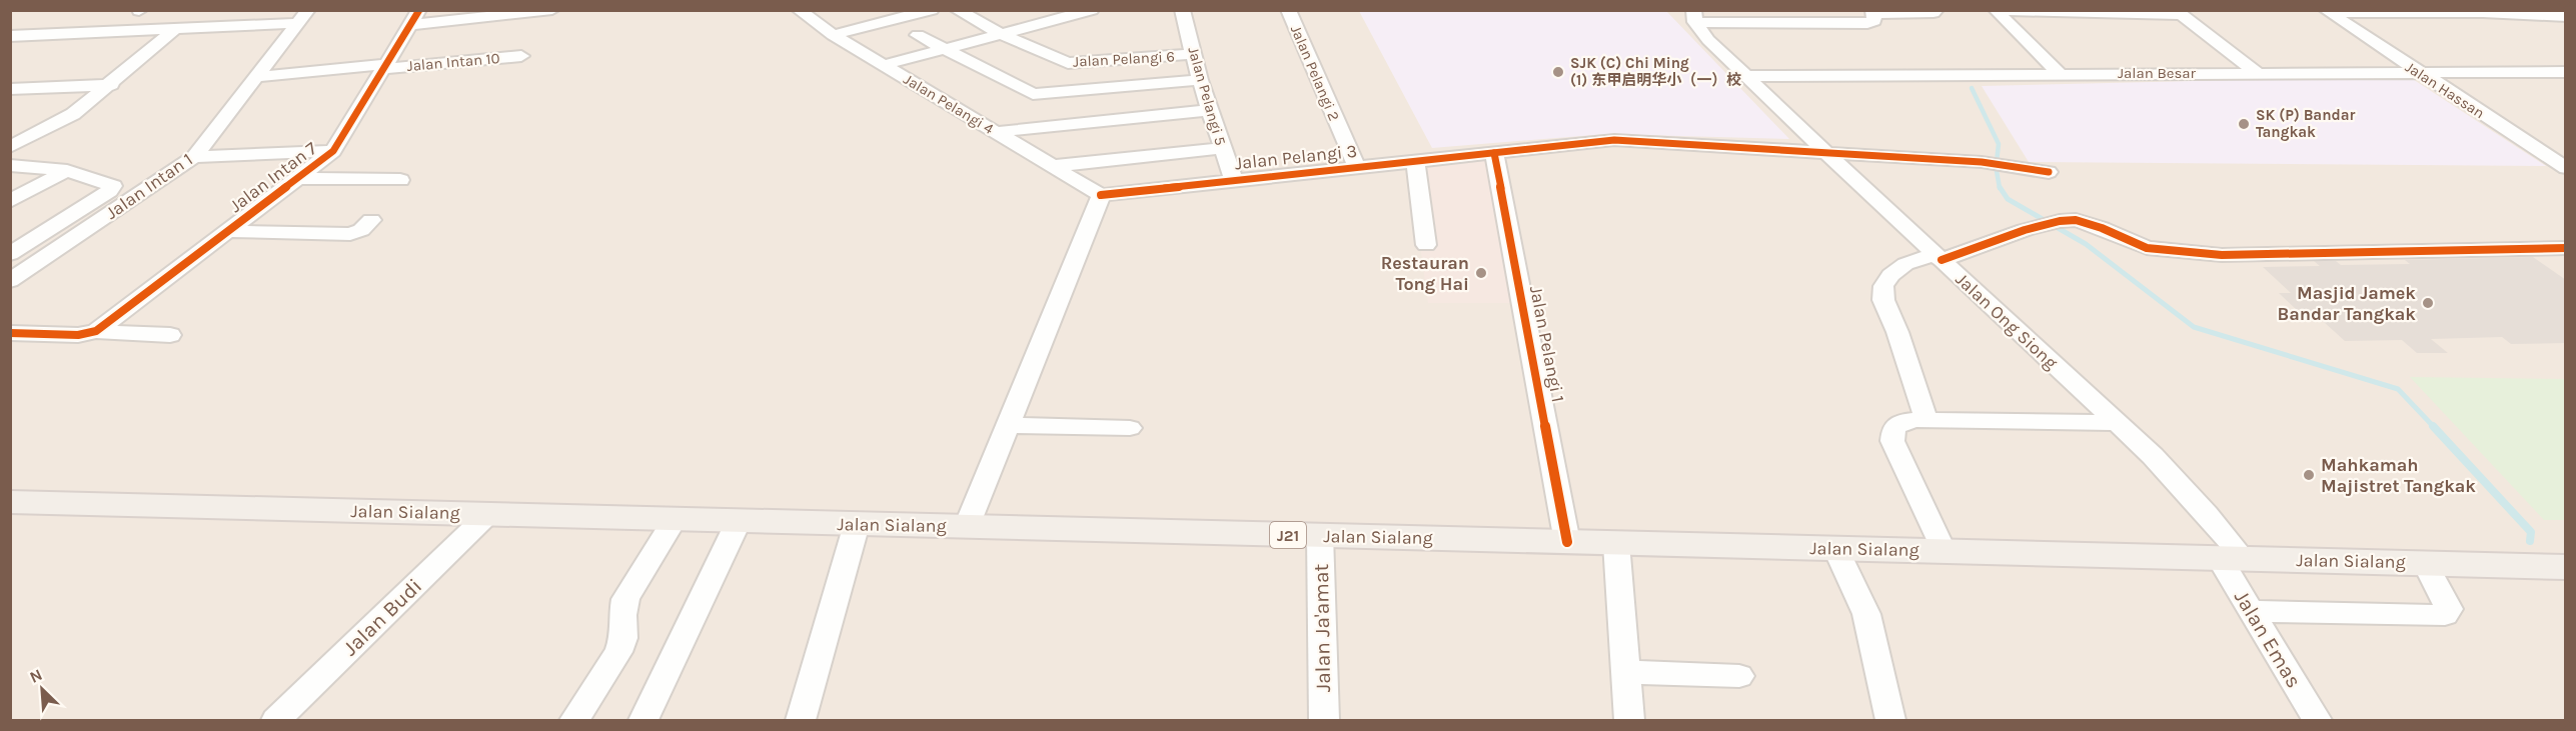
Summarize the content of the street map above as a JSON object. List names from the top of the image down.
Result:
{
  "streets": {
    "main road": ["Jalan Sialang", "J21"],
    "street": [
      "Jalan Pelangi 6",
      "Jalan Intan 10",
      "Jalan Pelangi 2",
      "Jalan Besar",
      "Jalan Hassan",
      "Jalan Pelangi 5",
      "Jalan Pelangi 4",
      "Jalan Pelangi 3",
      "Jalan Intan 7",
      "Jalan Intan 1",
      "Jalan Ong Siong",
      "Jalan Pelangi 1",
      "Jalan Budi",
      "Jalan Ja'amat",
      "Jalan Emas"
    ]
  },
  "crossings": [
    ["Jalan Pelangi 6", "Jalan Pelangi 5"],
    ["Jalan Intan 10", "Jalan Intan 7"],
    ["Jalan Intan 10", "Jalan Intan 1"],
    ["Jalan Pelangi 2", "Jalan Pelangi 3"],
    ["Jalan Besar", "Jalan Hassan"],
    ["Jalan Besar", "Jalan Ong Siong"],
    ["Jalan Pelangi 5", "Jalan Pelangi 3"],
    ["Jalan Pelangi 4", "Jalan Pelangi 3"],
    ["Jalan Pelangi 3", "Jalan Ong Siong"],
    ["Jalan Pelangi 3", "Jalan Pelangi 1"],
    ["Jalan Ong Siong", "Jalan Sialang"],
    ["Jalan Ong Siong", "Jalan Emas"],
    ["Jalan Pelangi 1", "Jalan Sialang"],
    ["Jalan Sialang", "Jalan Budi"],
    ["Jalan Sialang", "Jalan Ja'amat"],
    ["Jalan Sialang", "Jalan Emas"]
  ],
  "places": [
    "SJK (C) Chi Ming (1) 东甲启明华小（一）校",
    "SK (P) Bandar Tangkak",
    "Restauran Tong Hai",
    "Masjid Jamek Bandar Tangkak",
    "Mahkamah Majistret Tangkak"
  ],
  "north": "top left"
}
